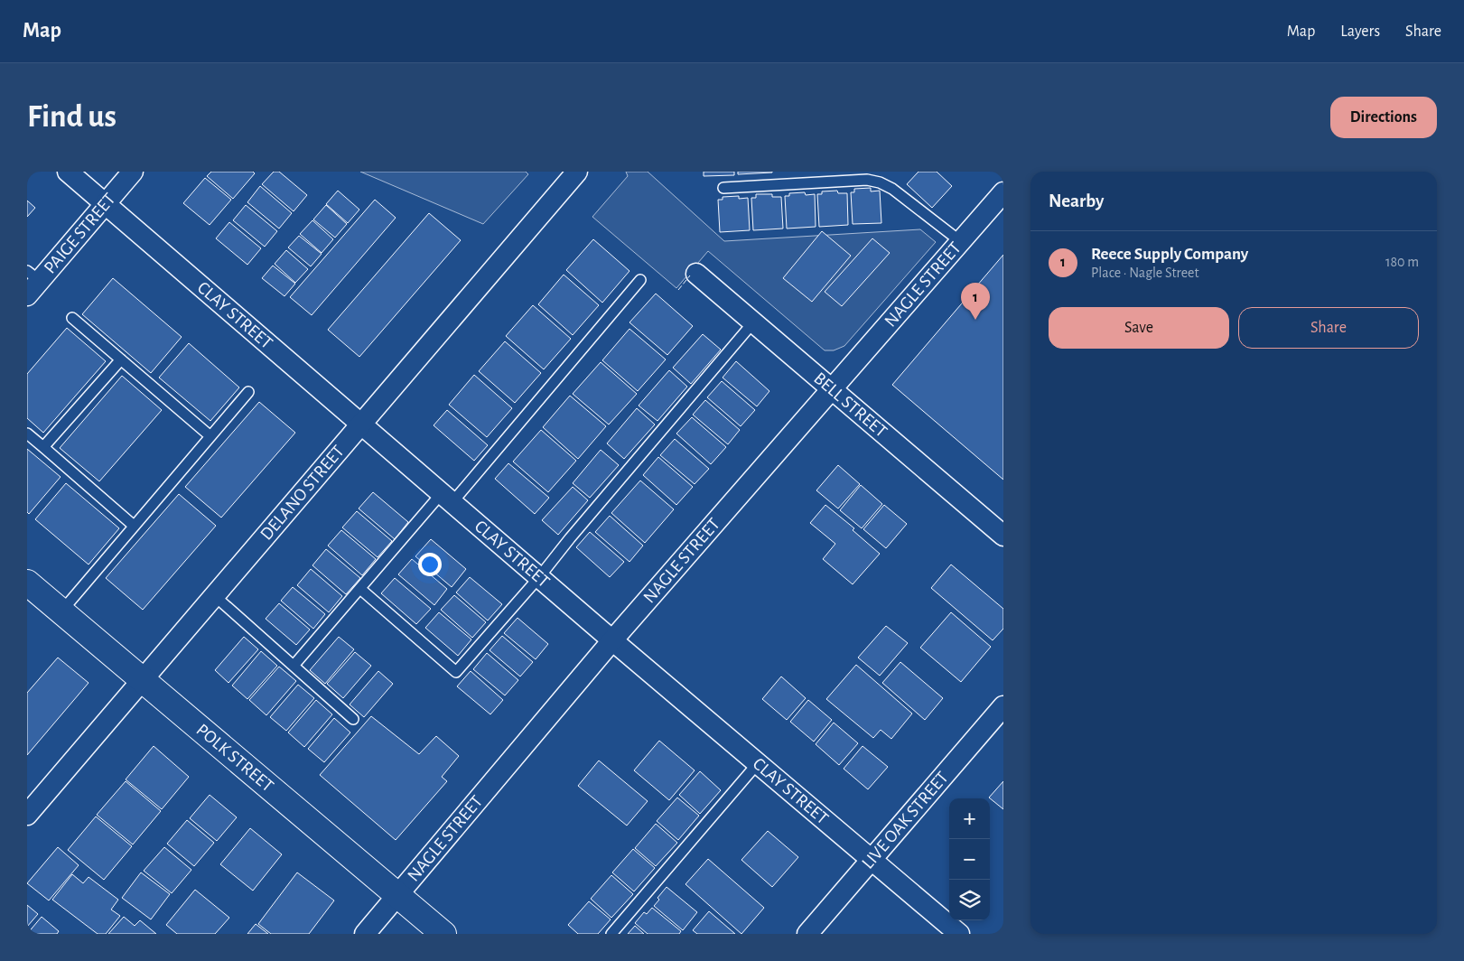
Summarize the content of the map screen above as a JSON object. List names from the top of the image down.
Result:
{
  "streets": {
    "main road": ["POLK STREET"],
    "street": [
      "PAIGE STREET",
      "NAGLE STREET",
      "CLAY STREET",
      "BELL STREET",
      "DELANO STREET",
      "LIVE OAK STREET"
    ]
  },
  "crossings": [
    ["PAIGE STREET", "CLAY STREET"],
    ["NAGLE STREET", "CLAY STREET"],
    ["NAGLE STREET", "BELL STREET"],
    ["NAGLE STREET", "POLK STREET"],
    ["CLAY STREET", "DELANO STREET"],
    ["CLAY STREET", "LIVE OAK STREET"],
    ["DELANO STREET", "POLK STREET"]
  ],
  "page": {
    "header": "Map",
    "nav": ["Map", "Layers", "Share"],
    "buttons": [
      "Directions",
      ["Save", "Share"]
    ],
    "title": "Find us",
    "heading": "Nearby",
    "list": [
      {
        "mark": "1",
        "name": "Reece Supply Company",
        "note": "Place · Nagle Street",
        "value": "180 m"
      }
    ],
    "pins": "1",
    "map_buttons": ["+", "−"]
  }
}
